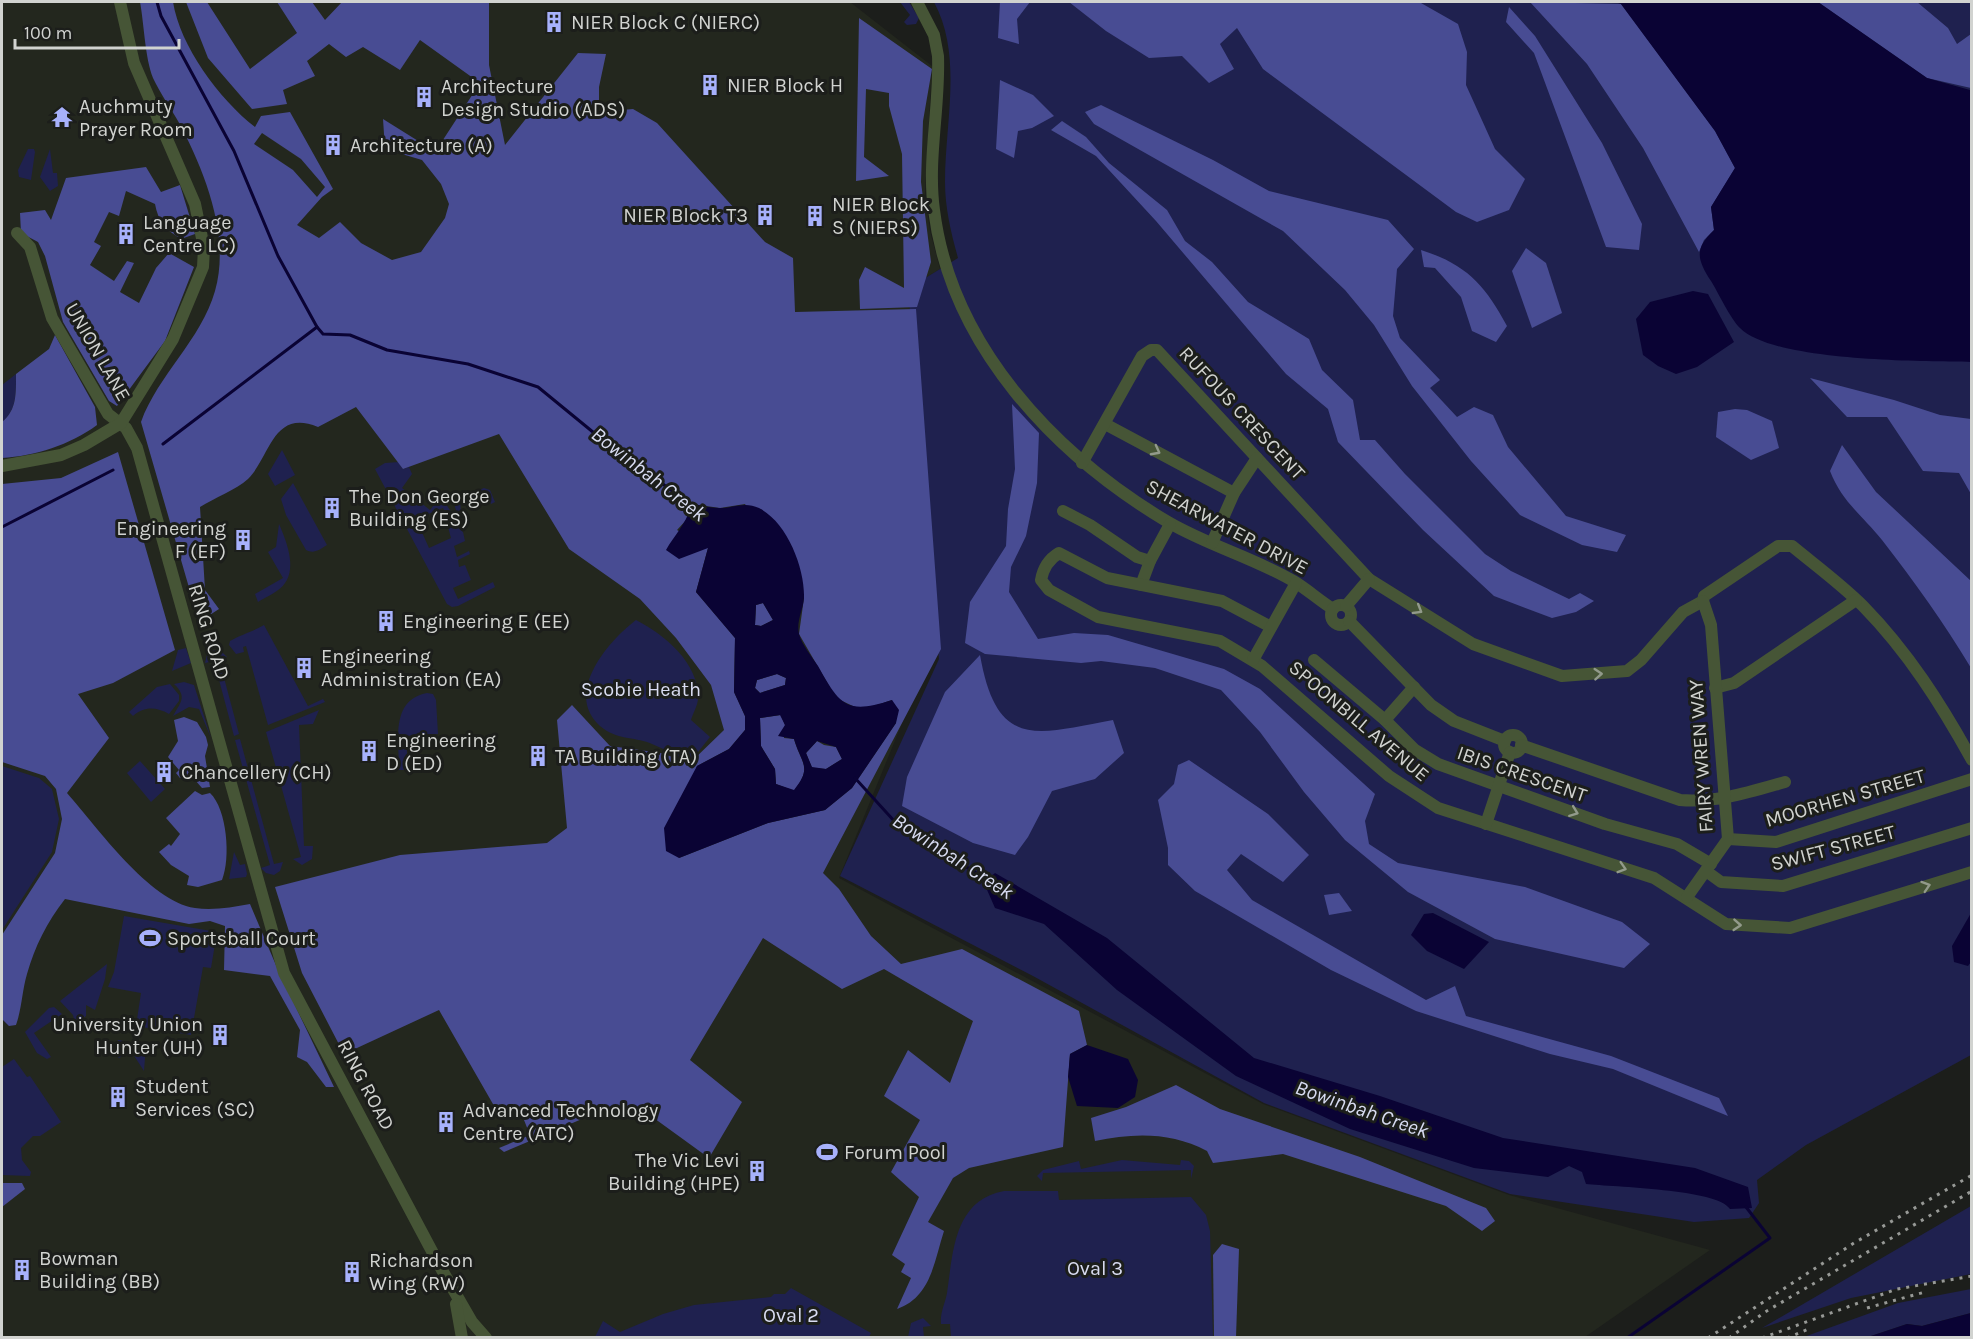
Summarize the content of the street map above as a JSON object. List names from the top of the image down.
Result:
{
  "streets": {
    "street": [
      "UNION LANE",
      "RUFOUS CRESCENT",
      "SHEARWATER DRIVE",
      "RING ROAD",
      "SPOONBILL AVENUE",
      "FAIRY WREN WAY",
      "IBIS CRESCENT",
      "MOORHEN STREET",
      "SWIFT STREET"
    ]
  },
  "crossings": [
    ["UNION LANE", "RING ROAD"],
    ["RUFOUS CRESCENT", "SHEARWATER DRIVE"],
    ["RUFOUS CRESCENT", "FAIRY WREN WAY"],
    ["SPOONBILL AVENUE", "FAIRY WREN WAY"],
    ["FAIRY WREN WAY", "IBIS CRESCENT"],
    ["FAIRY WREN WAY", "MOORHEN STREET"],
    ["FAIRY WREN WAY", "SWIFT STREET"],
    ["IBIS CRESCENT", "SWIFT STREET"]
  ],
  "water": ["Bowinbah Creek"],
  "parks": ["Scobie Heath", "Oval 3", "Oval 2"],
  "places": {
    "building": [
      "NIER Block C (NIERC)",
      "NIER Block H",
      "Architecture Design Studio (ADS)",
      "Architecture (A)",
      "NIER Block T3",
      "NIER Block S (NIERS)",
      "Language Centre LC)",
      "The Don George Building (ES)",
      "Engineering F (EF)",
      "Engineering E (EE)",
      "Engineering Administration (EA)",
      "Engineering D (ED)",
      "TA Building (TA)",
      "Chancellery (CH)",
      "University Union Hunter (UH)",
      "Student Services (SC)",
      "Advanced Technology Centre (ATC)",
      "The Vic Levi Building (HPE)",
      "Bowman Building (BB)",
      "Richardson Wing (RW)"
    ],
    "temple": ["Auchmuty Prayer Room"],
    "sports": ["Sportsball Court", "Forum Pool"]
  },
  "scale_bar": "100 m"
}
